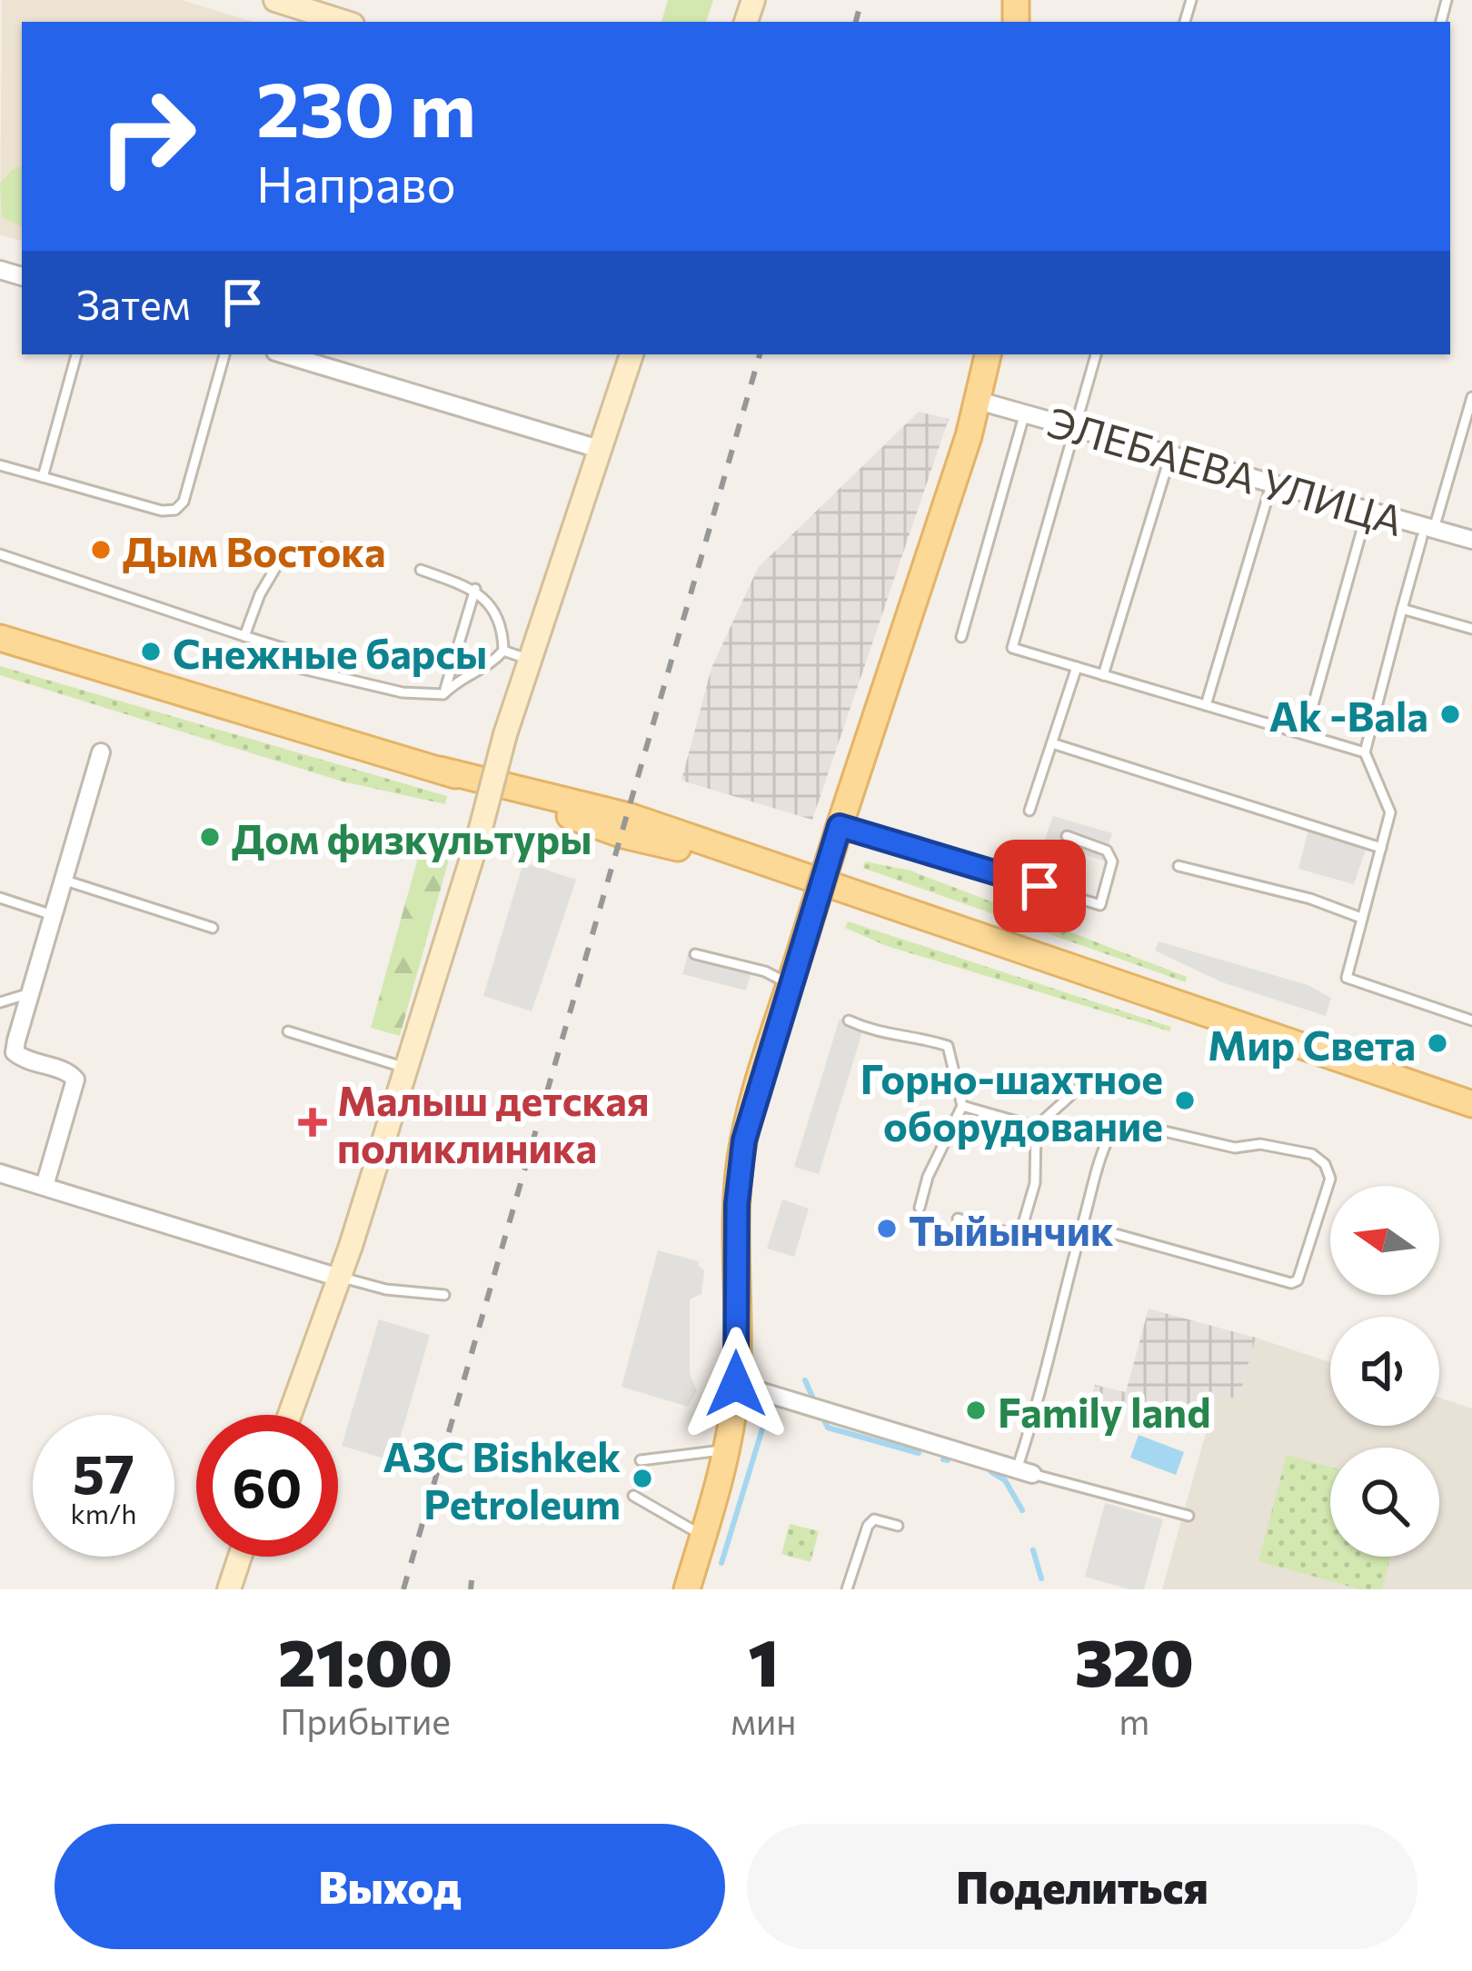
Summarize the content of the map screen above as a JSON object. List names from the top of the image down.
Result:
{
  "streets": {
    "street": ["ЭЛЕБАЕВА УЛИЦА"]
  },
  "places": {
    "other": [
      "Дым Востока",
      "Снежные барсы",
      "Ak -Bala",
      "Дом физкультуры",
      "Мир Света",
      "Горно-шахтное оборудование",
      "Тыйынчик",
      "Family land",
      "АЗС Bishkek Petroleum"
    ],
    "health": ["Малыш детская поликлиника"]
  },
  "north": "left",
  "page": {
    "turn": ["230 m", "Направо"],
    "then": "Затем",
    "speed": "57 km/h",
    "limit": "60",
    "eta": [
      "21:00",
      "Прибытие",
      "1",
      "мин",
      "320",
      "m"
    ],
    "buttons": ["Выход", "Поделиться"]
  }
}
